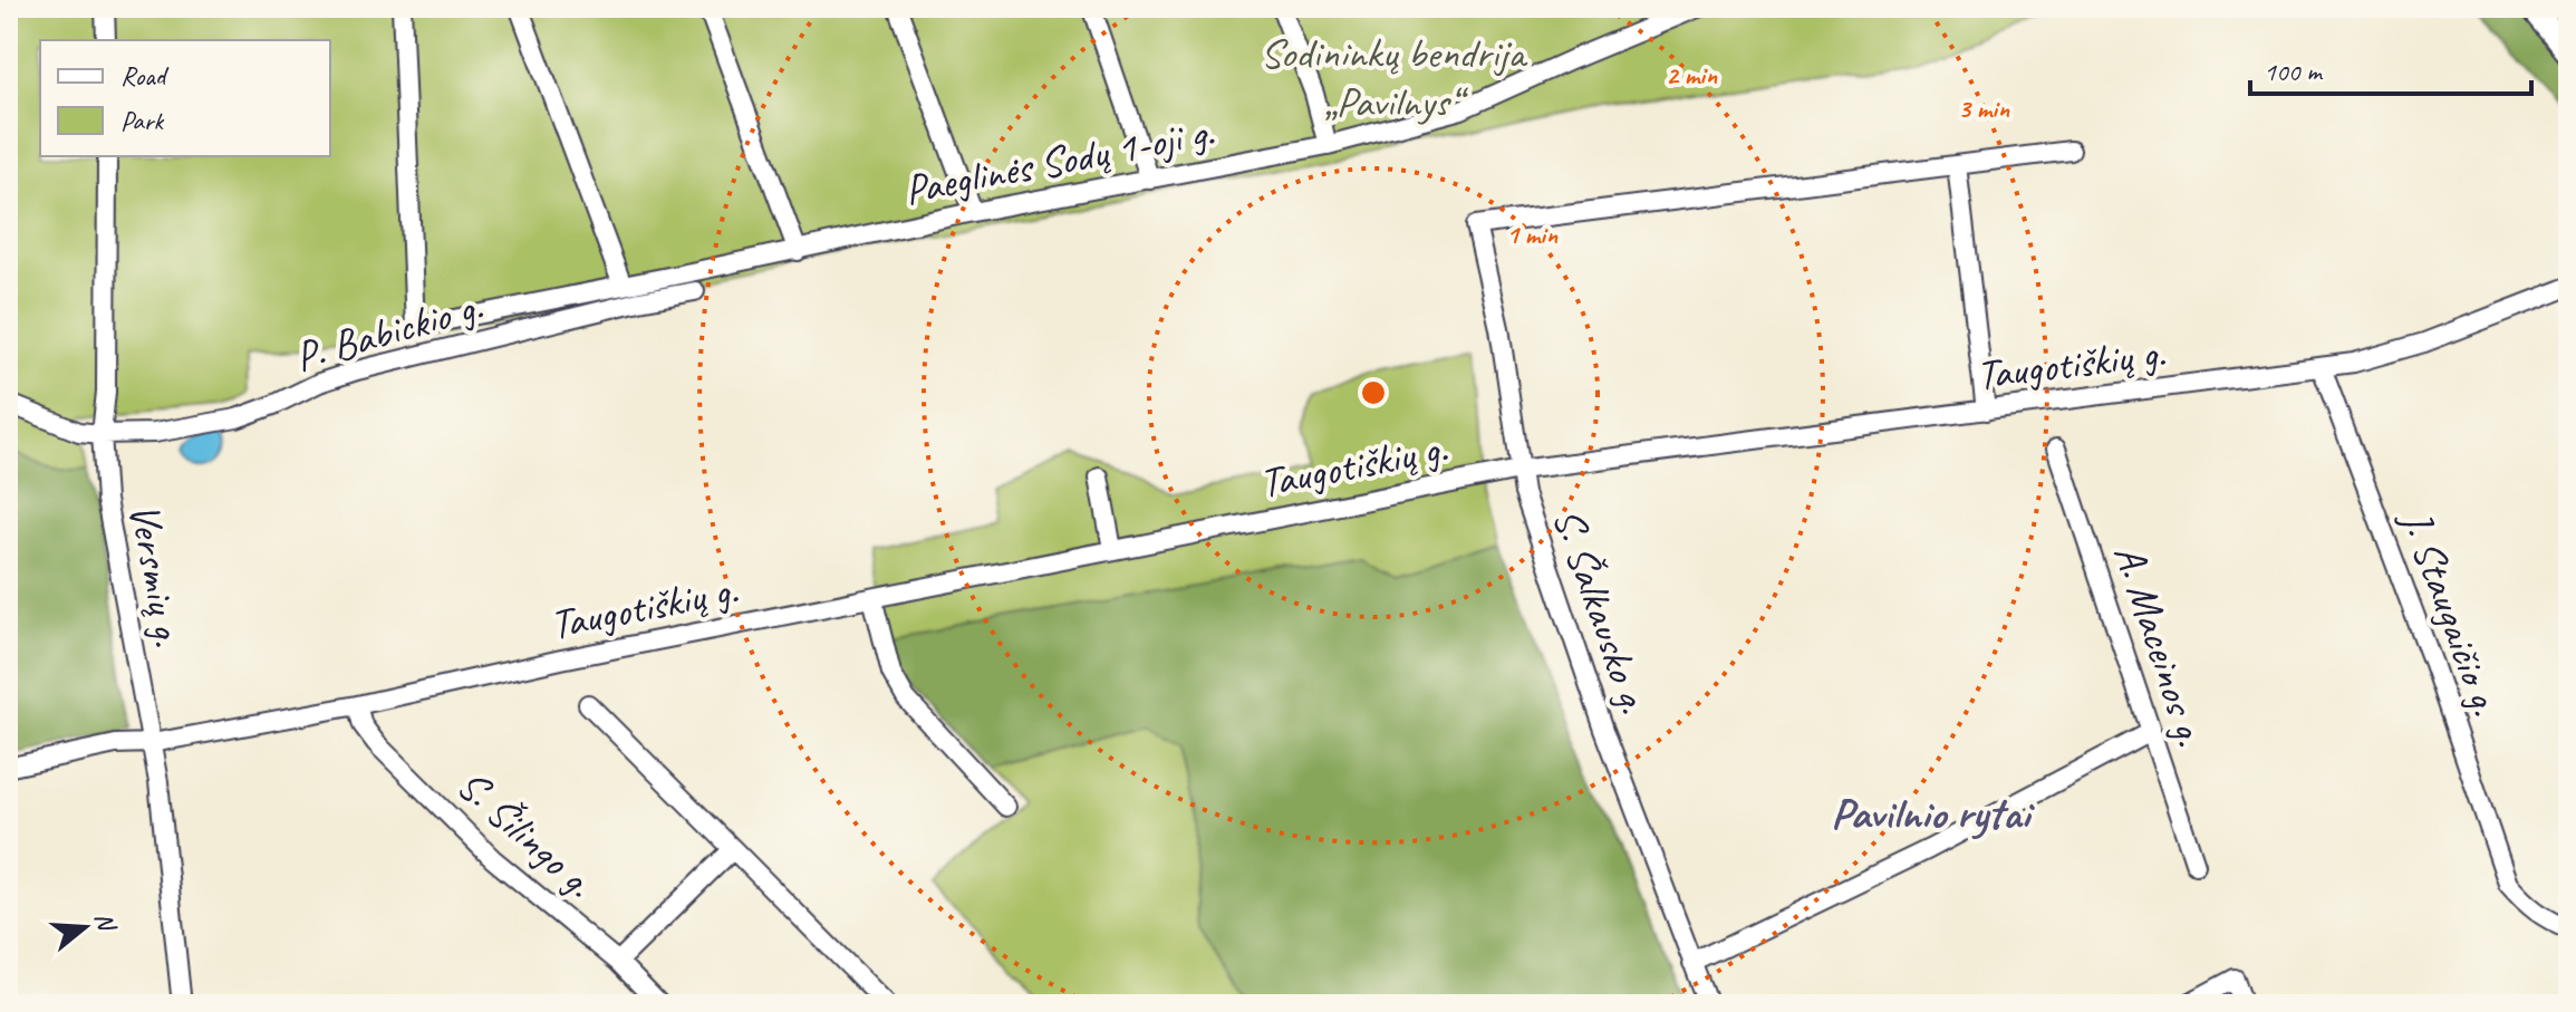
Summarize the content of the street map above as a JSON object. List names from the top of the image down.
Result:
{
  "streets": {
    "street": [
      "Paeglinės Sodų 1-oji g.",
      "P. Babickio g.",
      "Taugotiškių g.",
      "Versmių g.",
      "S. Šalkausko g.",
      "J. Staugaičio g.",
      "A. Maceinos g.",
      "S. Šilingo g."
    ]
  },
  "crossings": [
    ["P. Babickio g.", "Versmių g."],
    ["Taugotiškių g.", "Versmių g."],
    ["Taugotiškių g.", "S. Šalkausko g."],
    ["Taugotiškių g.", "J. Staugaičio g."],
    ["Taugotiškių g.", "S. Šilingo g."]
  ],
  "districts": ["Pavilnio rytai"],
  "parks": ["Sodininkų bendrija „Pavilnys“"],
  "legend": ["Road", "Park"],
  "scale_bar": "100 m",
  "north": "right",
  "rings": ["2 min", "3 min", "1 min"]
}
